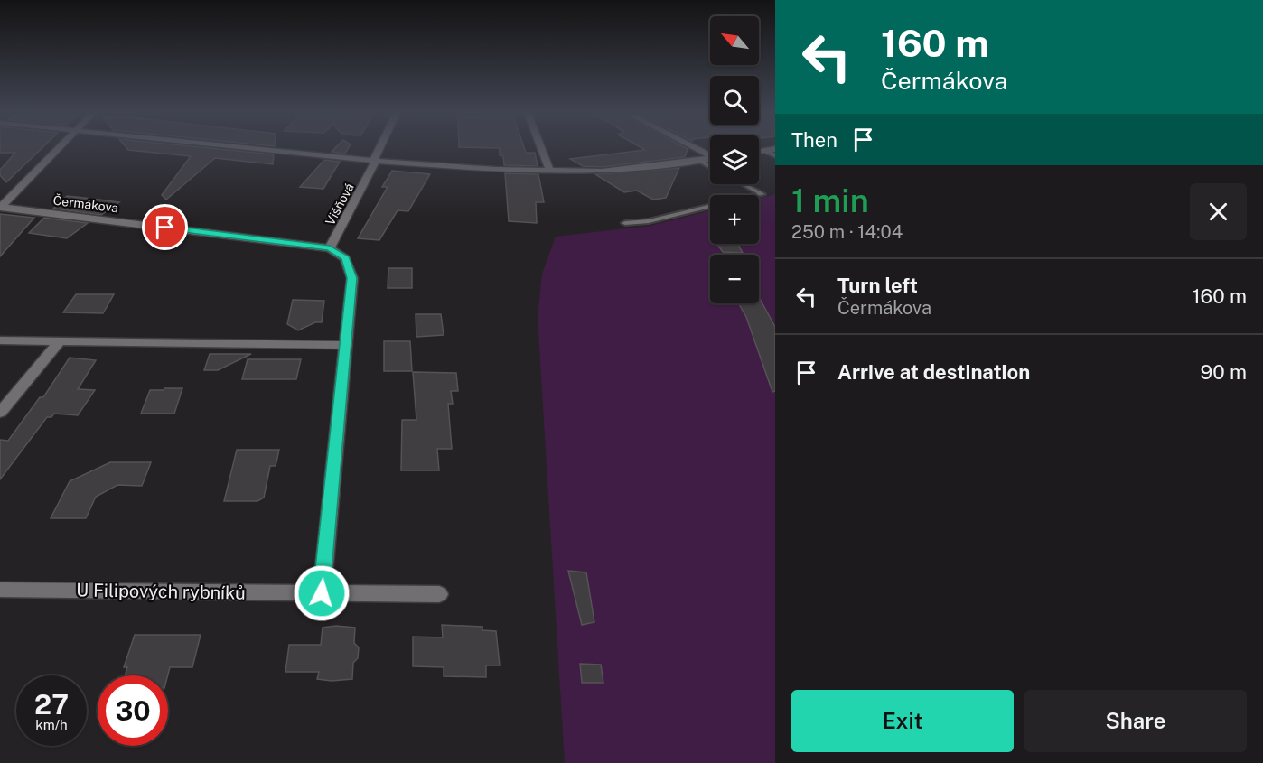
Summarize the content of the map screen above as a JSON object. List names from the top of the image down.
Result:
{
  "streets": {
    "street": ["Čermákova", "Višňová", "U Filipových rybníků"]
  },
  "crossings": [
    ["Čermákova", "Višňová"]
  ],
  "north": "top left",
  "page": {
    "turn": ["160 m", "Čermákova"],
    "map_buttons": ["+", "−"],
    "then": "Then",
    "heading": ["1 min", "250 m · 14:04"],
    "list": [
      {
        "name": "Turn left",
        "note": "Čermákova",
        "value": "160 m"
      },
      {
        "name": "Arrive at destination",
        "value": "90 m"
      }
    ],
    "speed": "27 km/h",
    "limit": "30",
    "buttons": ["Exit", "Share"]
  }
}
